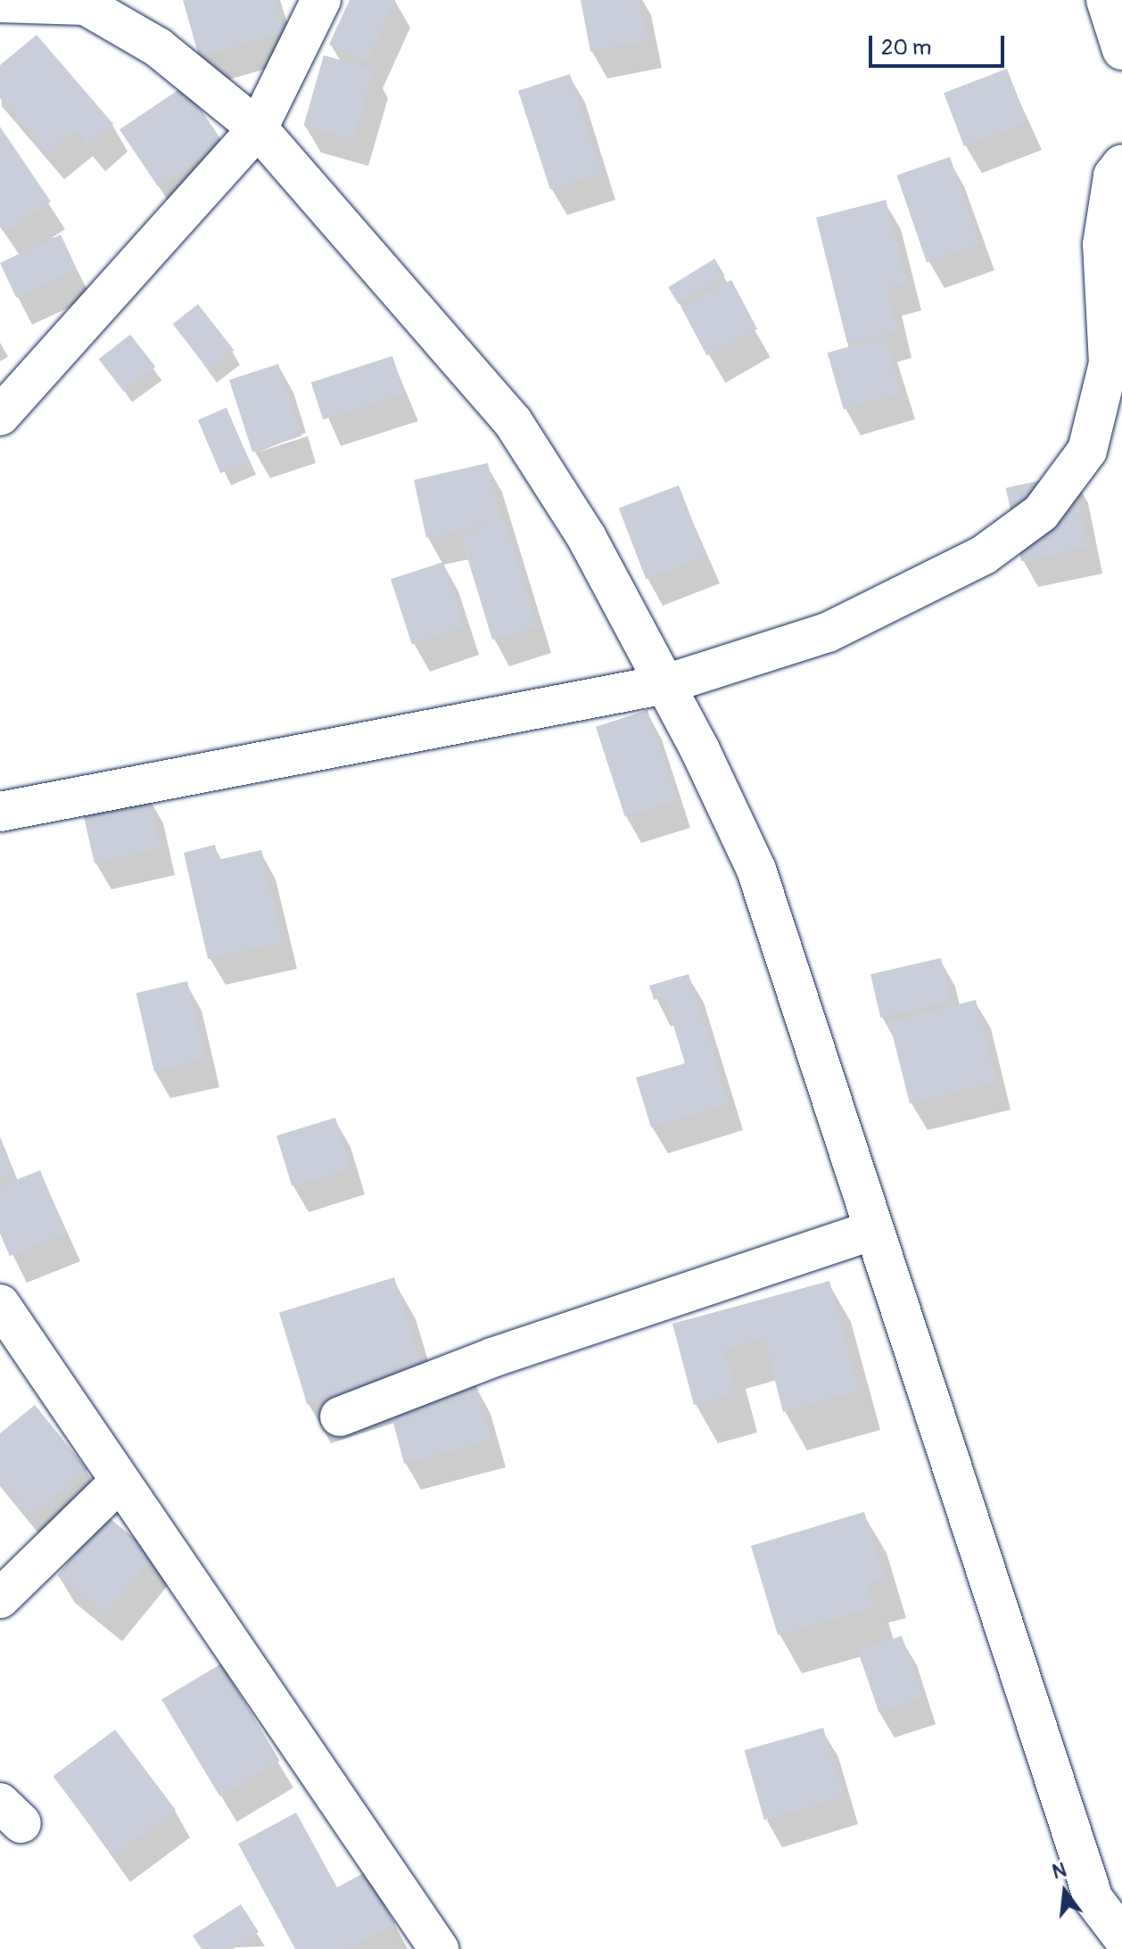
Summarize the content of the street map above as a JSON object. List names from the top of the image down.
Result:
{
  "scale_bar": "20 m",
  "north": "top"
}
